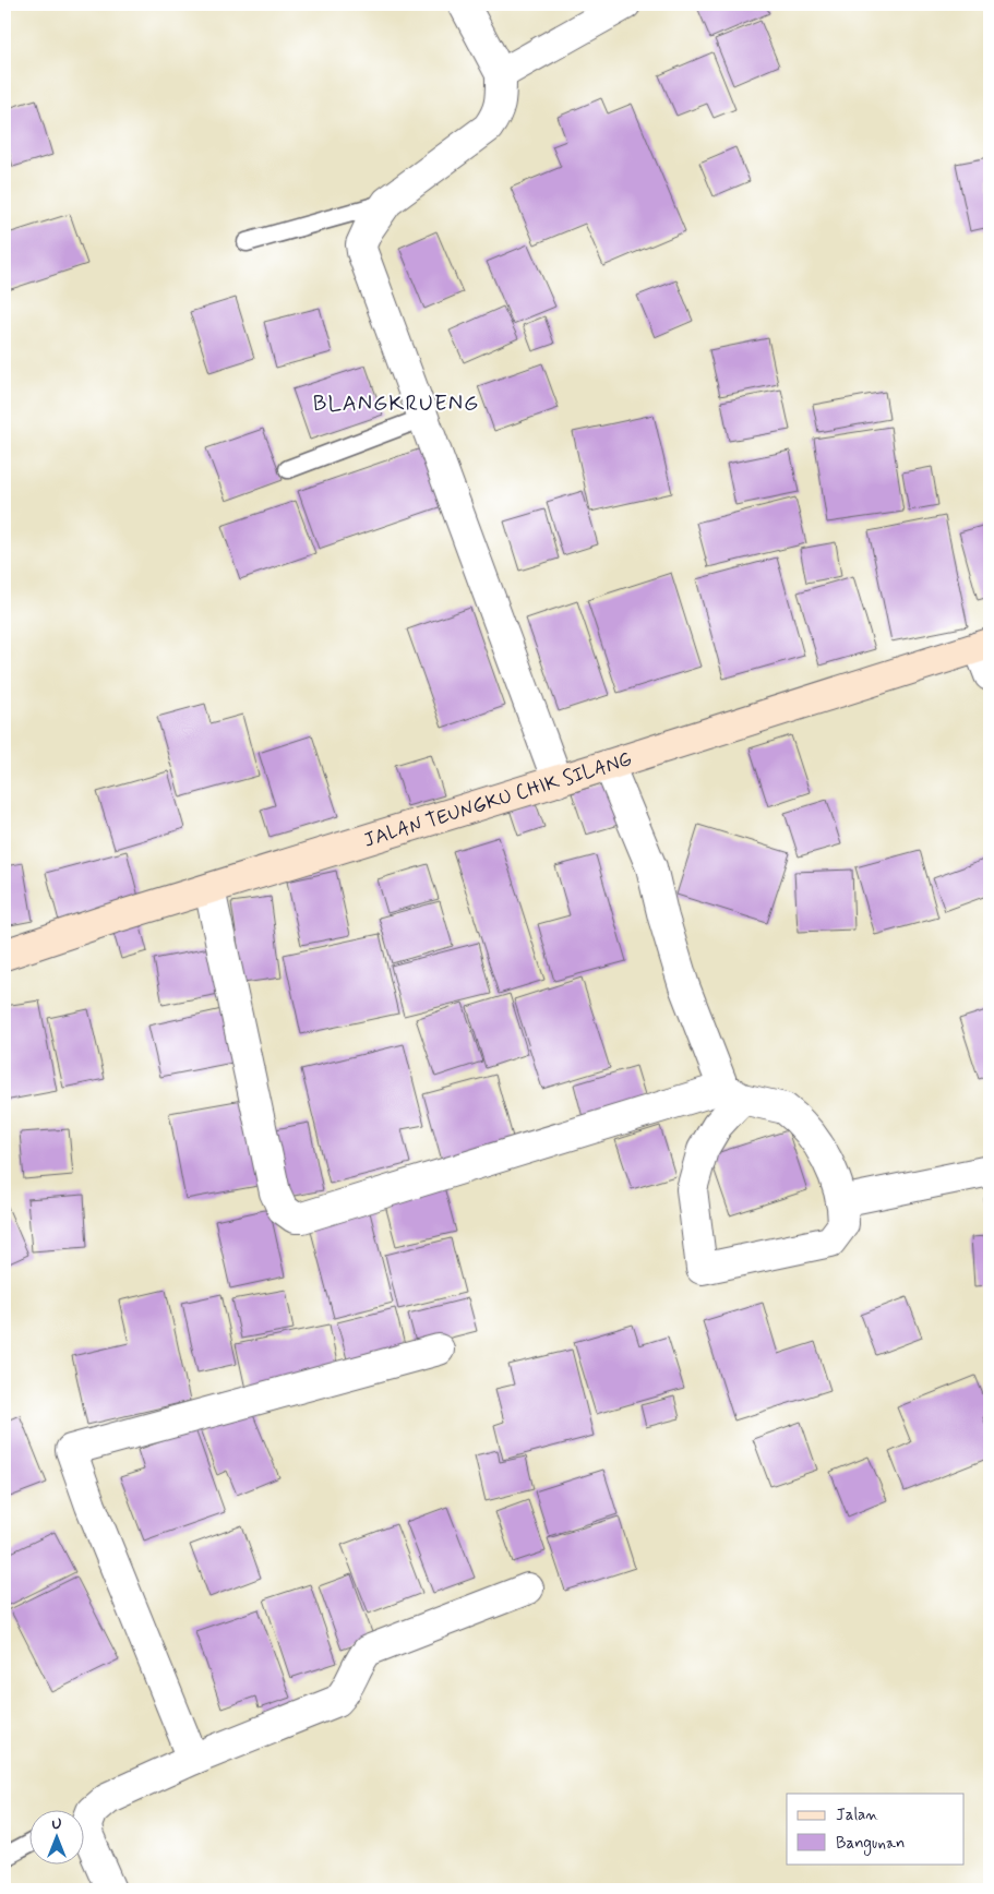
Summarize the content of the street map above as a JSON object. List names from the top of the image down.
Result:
{
  "streets": {
    "street": ["JALAN TEUNGKU CHIK SILANG"]
  },
  "districts": ["BLANGKRUENG"],
  "legend": ["Jalan", "Bangunan"],
  "north": "top"
}
